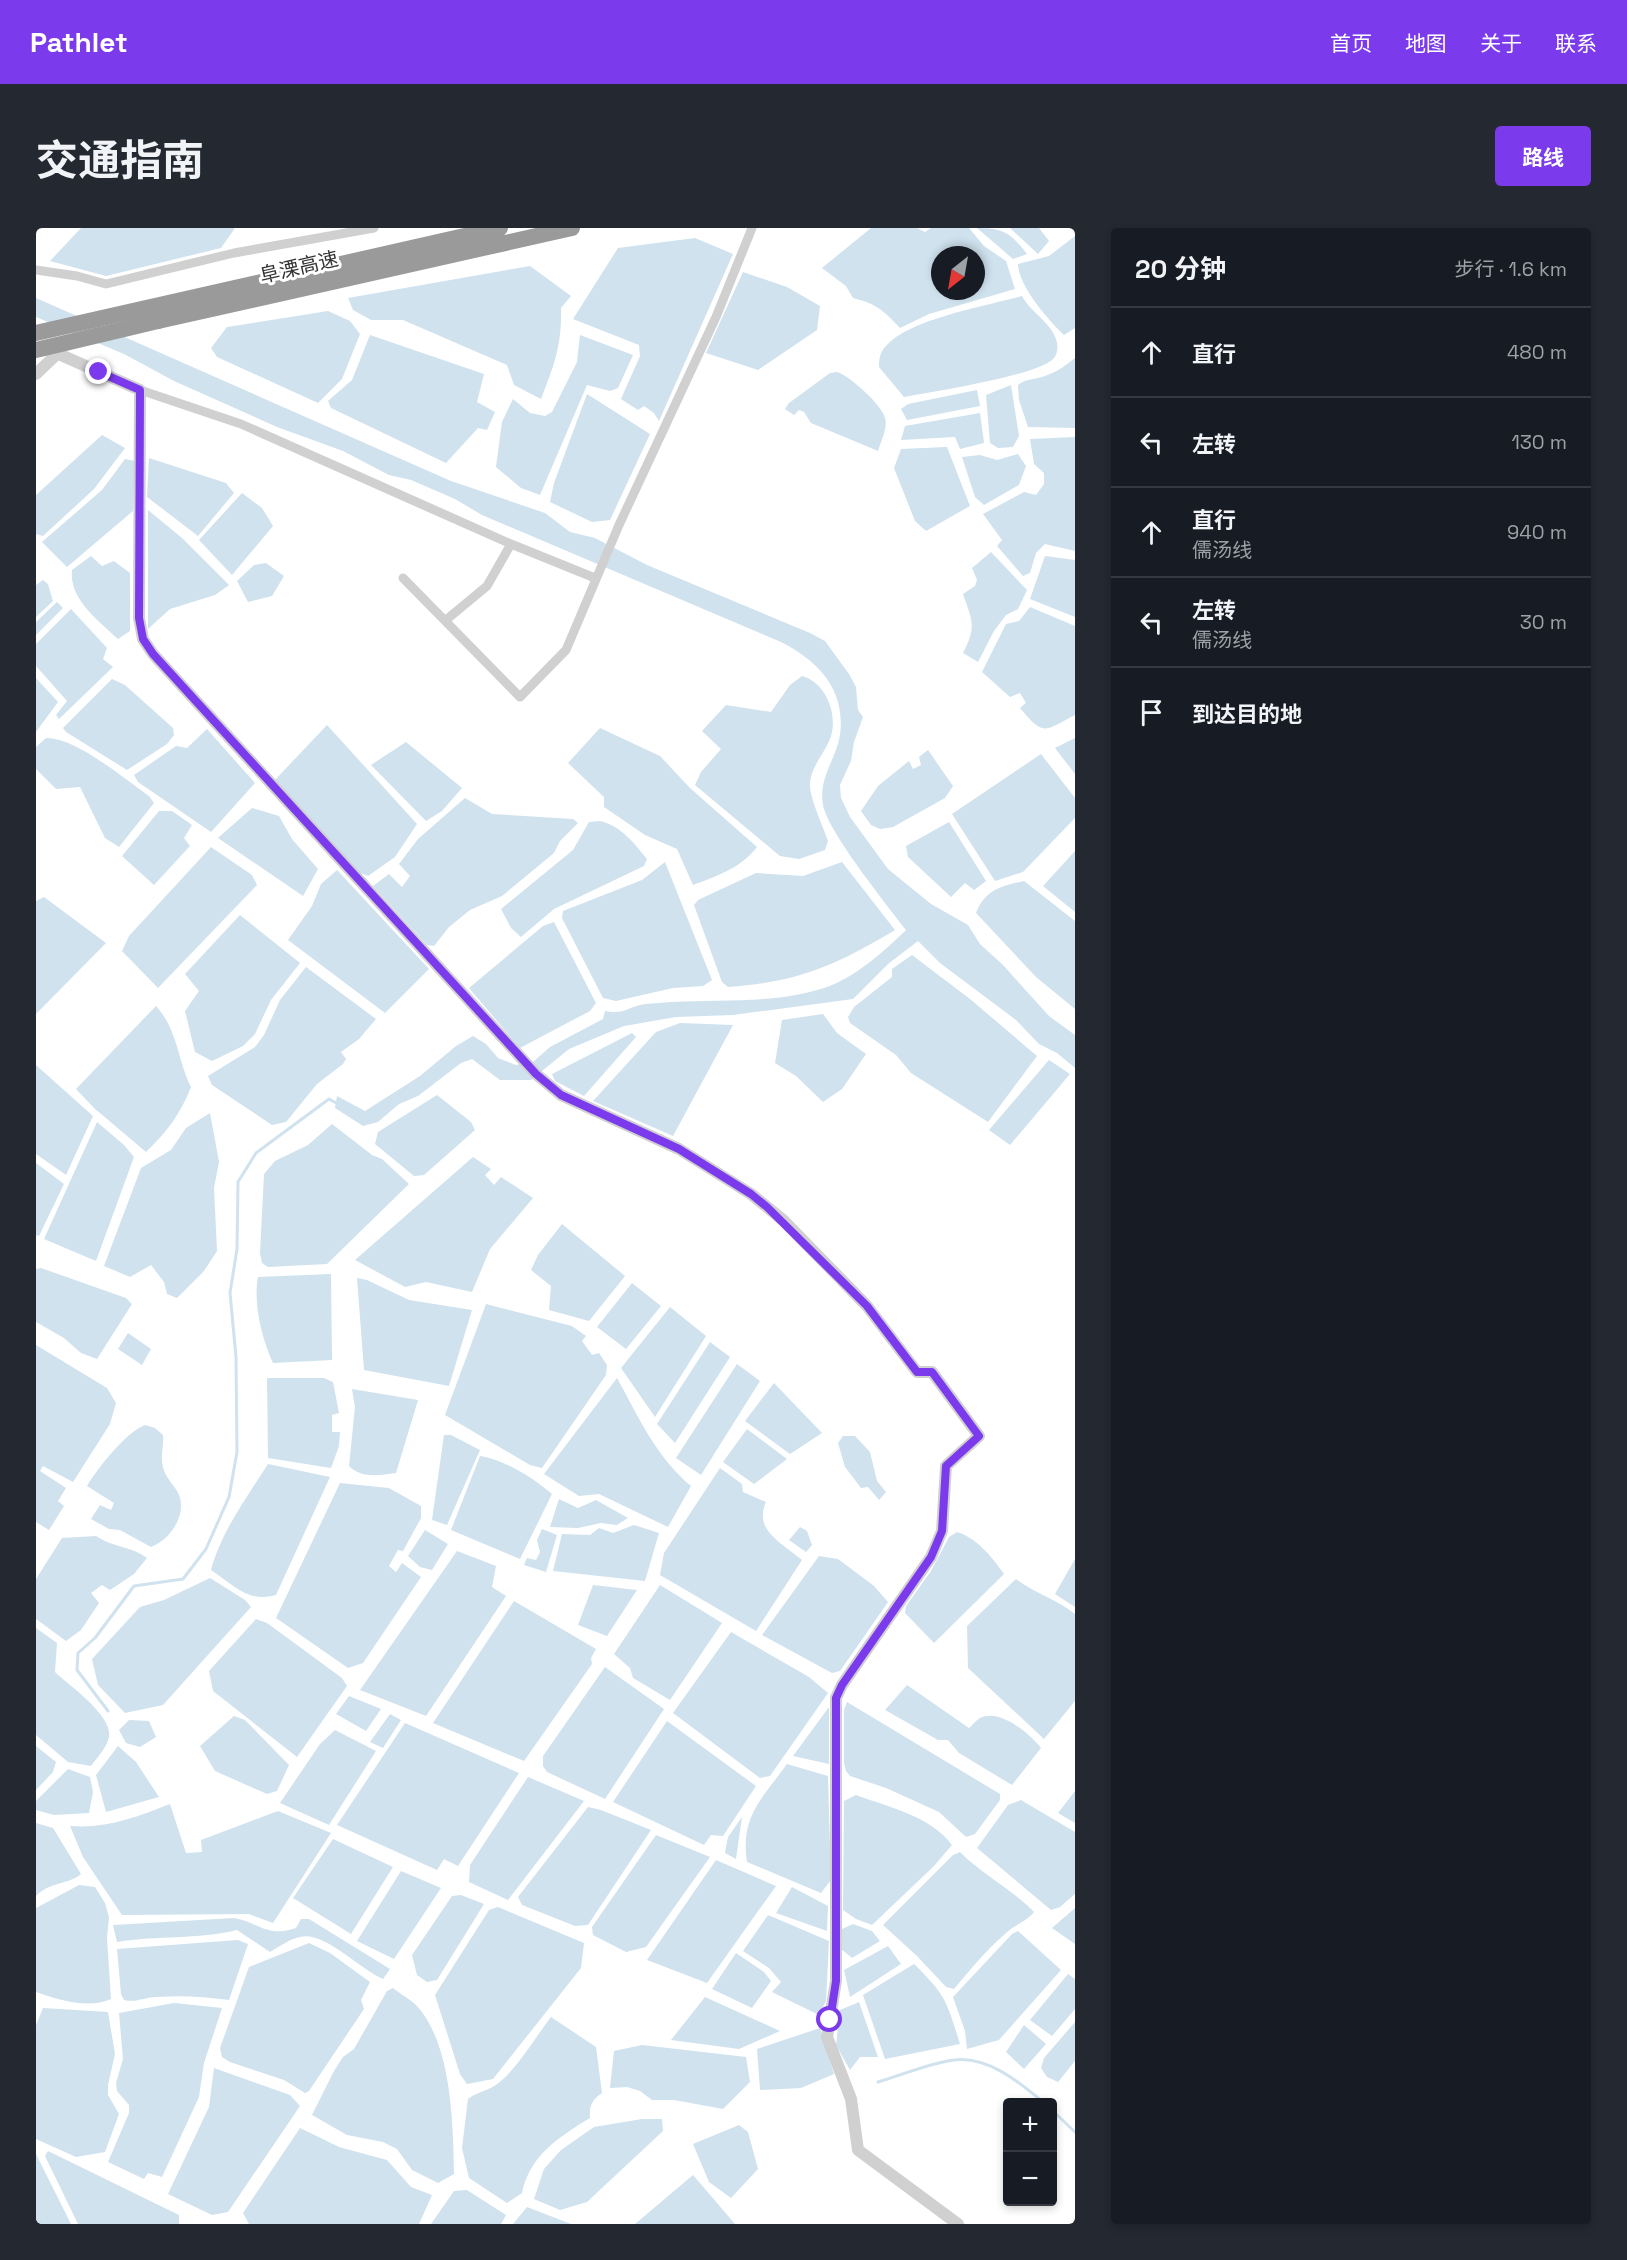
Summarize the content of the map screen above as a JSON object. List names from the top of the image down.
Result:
{
  "streets": {
    "highway": ["阜溧高速"]
  },
  "north": "bottom left",
  "page": {
    "header": "Pathlet",
    "nav": [
      "首页",
      "地图",
      "关于",
      "联系"
    ],
    "title": "交通指南",
    "buttons": "路线",
    "heading": ["20 分钟", "步行 · 1.6 km"],
    "list": [
      ["直行", "480 m"],
      ["左转", "130 m"],
      ["直行", "儒汤线", "940 m"],
      ["左转", "儒汤线", "30 m"],
      "到达目的地"
    ],
    "map_buttons": ["+", "−"]
  }
}
